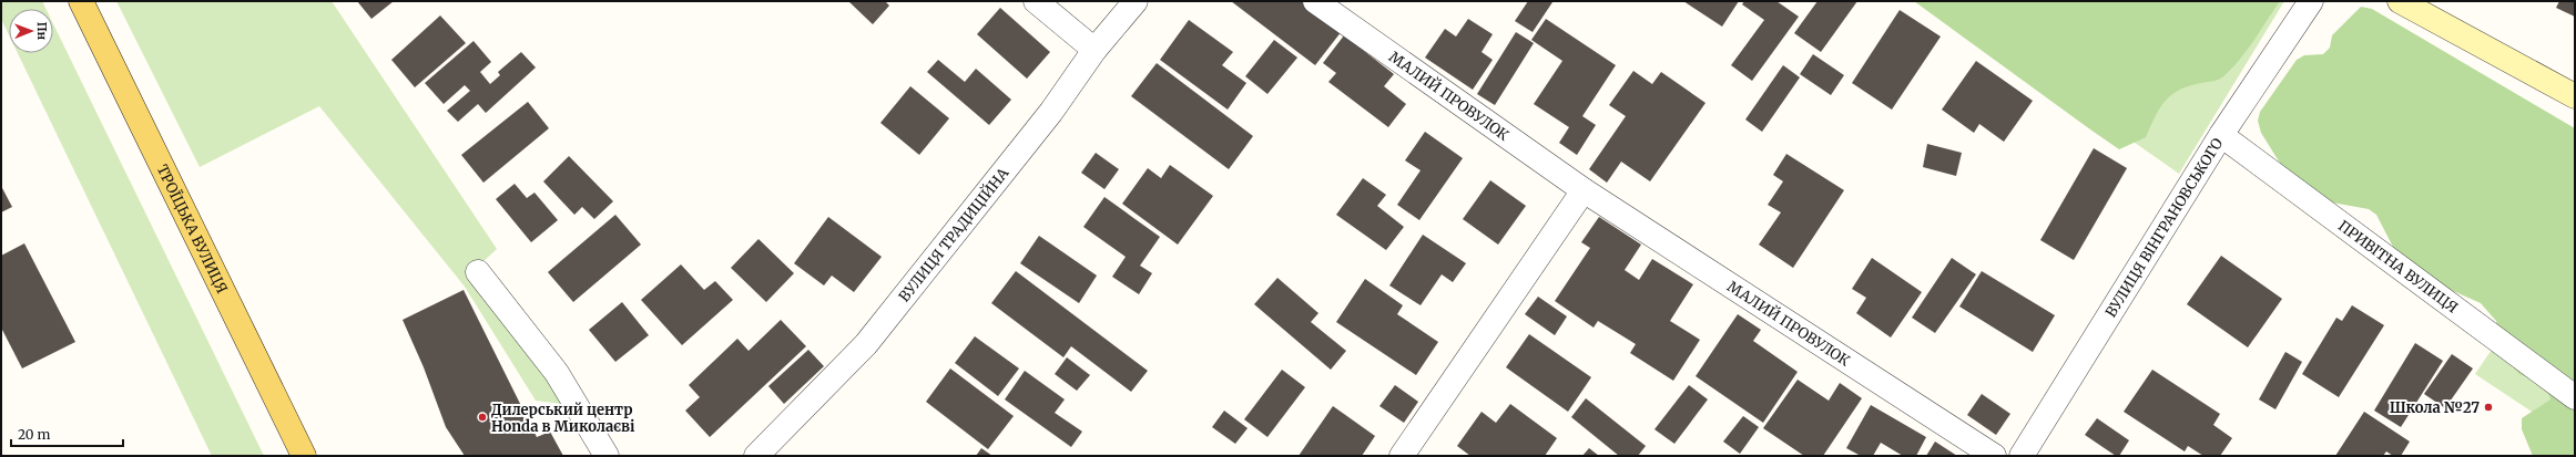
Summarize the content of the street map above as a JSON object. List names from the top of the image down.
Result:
{
  "streets": {
    "main road": ["ТРОЇЦЬКА ВУЛИЦЯ"],
    "street": [
      "МАЛИЙ ПРОВУЛОК",
      "ВУЛИЦЯ ВІНГРАНОВСЬКОГО",
      "ВУЛИЦЯ ТРАДИЦІЙНА",
      "ПРИВІТНА ВУЛИЦЯ"
    ]
  },
  "crossings": [
    ["ВУЛИЦЯ ВІНГРАНОВСЬКОГО", "ПРИВІТНА ВУЛИЦЯ"]
  ],
  "places": ["Школа №27", "Дилерський центр Honda в Миколаєві"],
  "scale_bar": "20 m",
  "north": "right"
}
